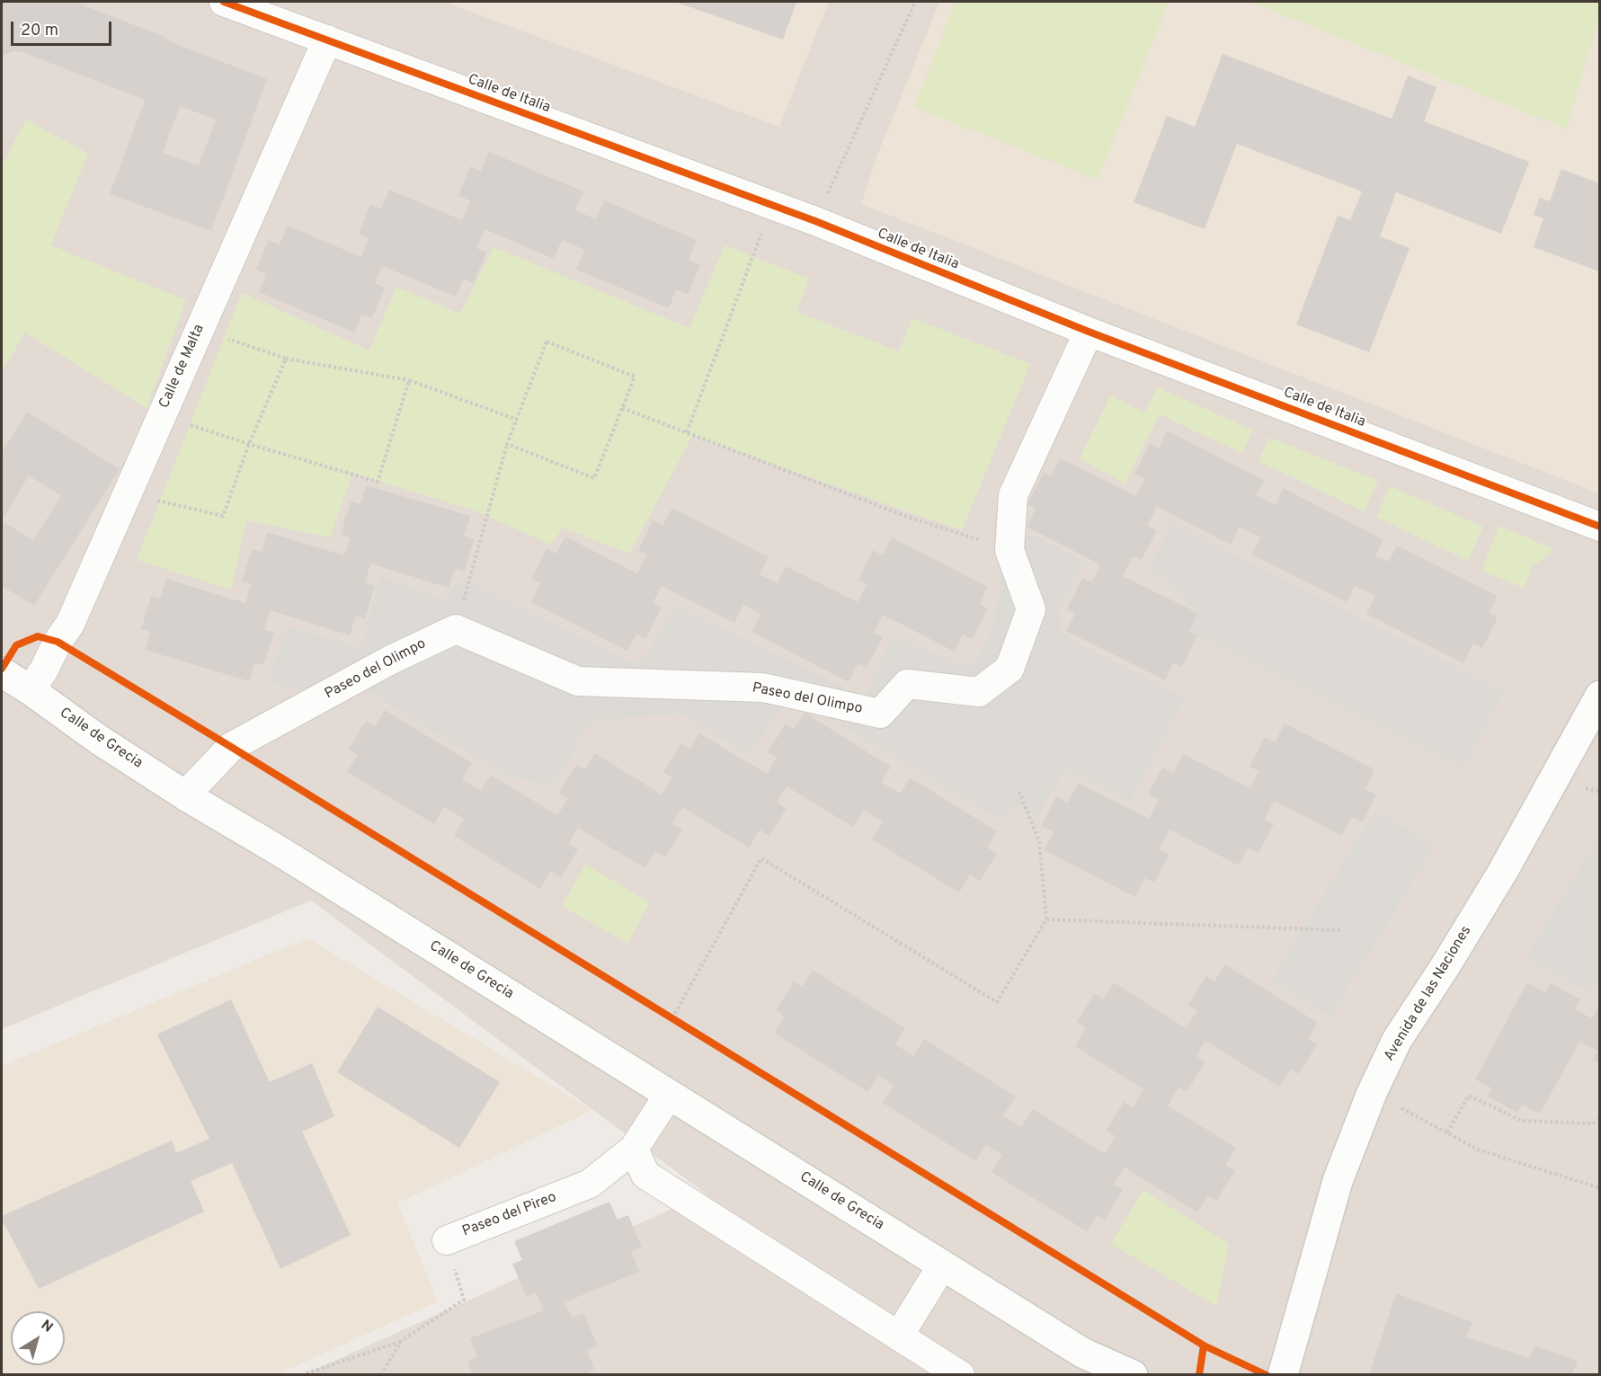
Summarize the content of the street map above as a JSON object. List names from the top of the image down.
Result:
{
  "streets": {
    "street": [
      "Calle de Italia",
      "Calle de Malta",
      "Paseo del Olimpo",
      "Calle de Grecia",
      "Avenida de las Naciones",
      "Paseo del Pireo"
    ]
  },
  "crossings": [
    ["Calle de Italia", "Calle de Malta"],
    ["Calle de Italia", "Paseo del Olimpo"],
    ["Calle de Malta", "Calle de Grecia"],
    ["Paseo del Olimpo", "Calle de Grecia"],
    ["Calle de Grecia", "Paseo del Pireo"]
  ],
  "scale_bar": "20 m",
  "north": "top right"
}
